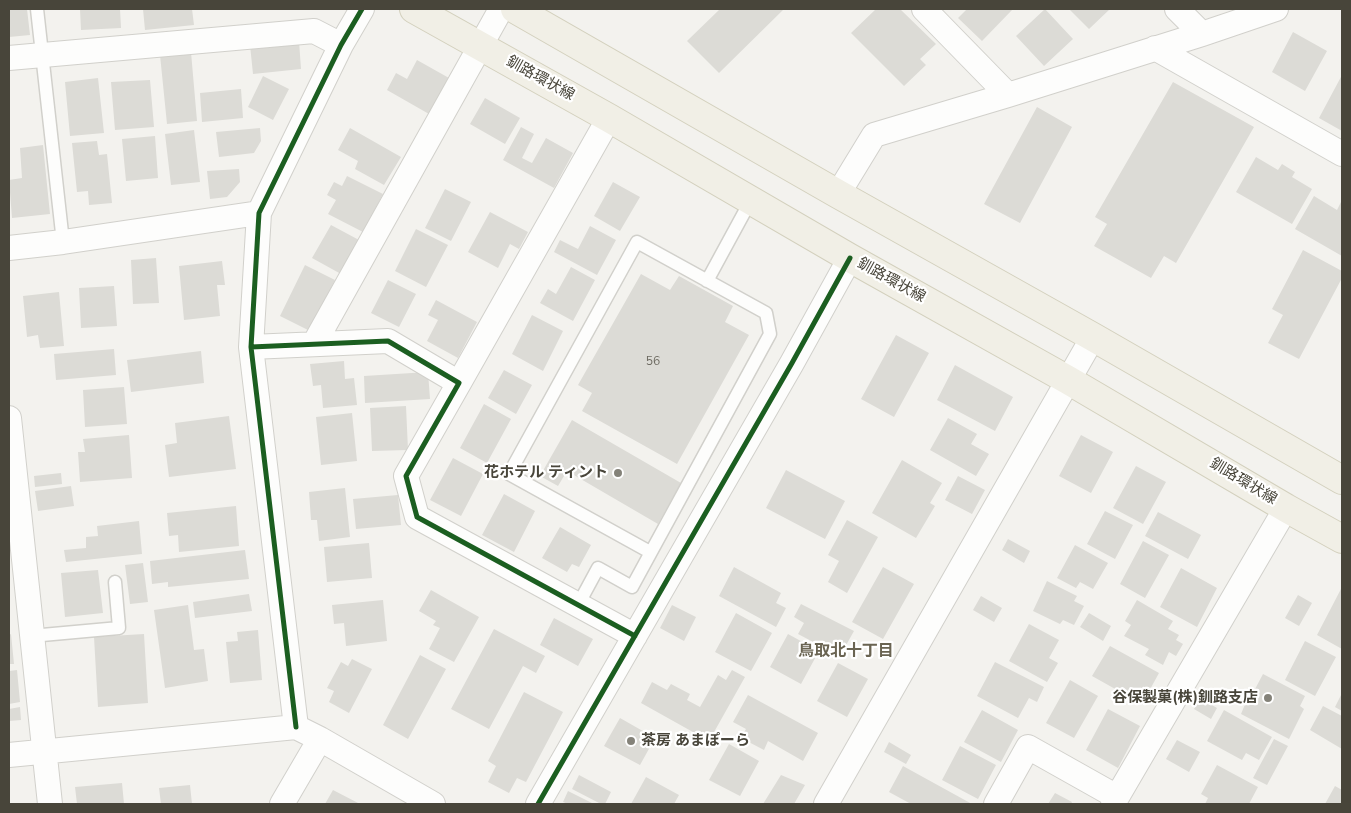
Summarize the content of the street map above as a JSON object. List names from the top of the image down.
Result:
{
  "streets": {
    "main road": ["釧路環状線"]
  },
  "districts": ["鳥取北十丁目"],
  "places": ["花ホテル ティント", "谷保製菓(株)釧路支店", "茶房 あまぽーら"],
  "house_numbers": ["56"]
}
